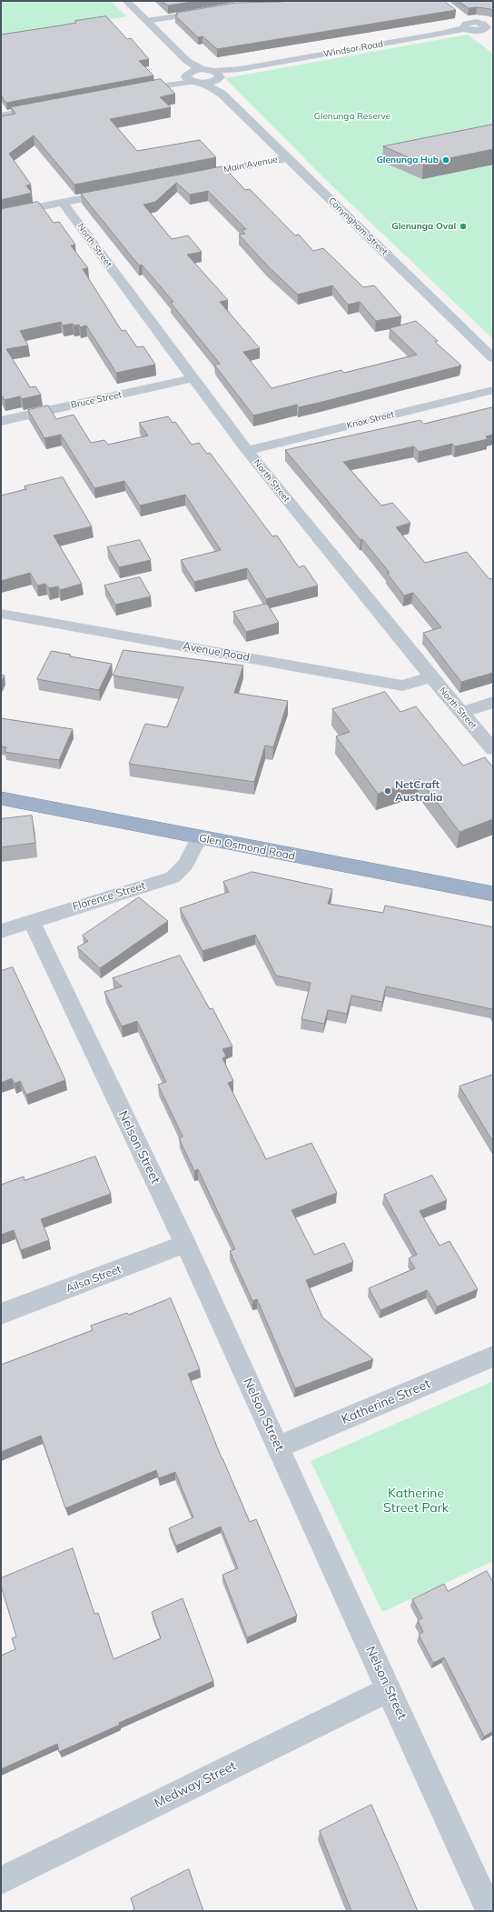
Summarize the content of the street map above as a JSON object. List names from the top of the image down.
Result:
{
  "streets": {
    "highway": ["Glen Osmond Road"],
    "street": [
      "Windsor Road",
      "Main Avenue",
      "Conyngham Street",
      "North Street",
      "Bruce Street",
      "Knox Street",
      "Avenue Road",
      "Florence Street",
      "Nelson Street",
      "Ailsa Street",
      "Katherine Street",
      "Medway Street"
    ]
  },
  "crossings": [
    ["Windsor Road", "Conyngham Street"],
    ["Main Avenue", "Conyngham Street"],
    ["North Street", "Bruce Street"],
    ["North Street", "Knox Street"],
    ["North Street", "Avenue Road"],
    ["Glen Osmond Road", "Florence Street"],
    ["Florence Street", "Nelson Street"],
    ["Nelson Street", "Ailsa Street"],
    ["Nelson Street", "Katherine Street"],
    ["Nelson Street", "Medway Street"]
  ],
  "parks": ["Glenunga Reserve", "Katherine Street Park"],
  "places": ["Glenunga Hub", "Glenunga Oval", "NetCraft Australia"]
}
